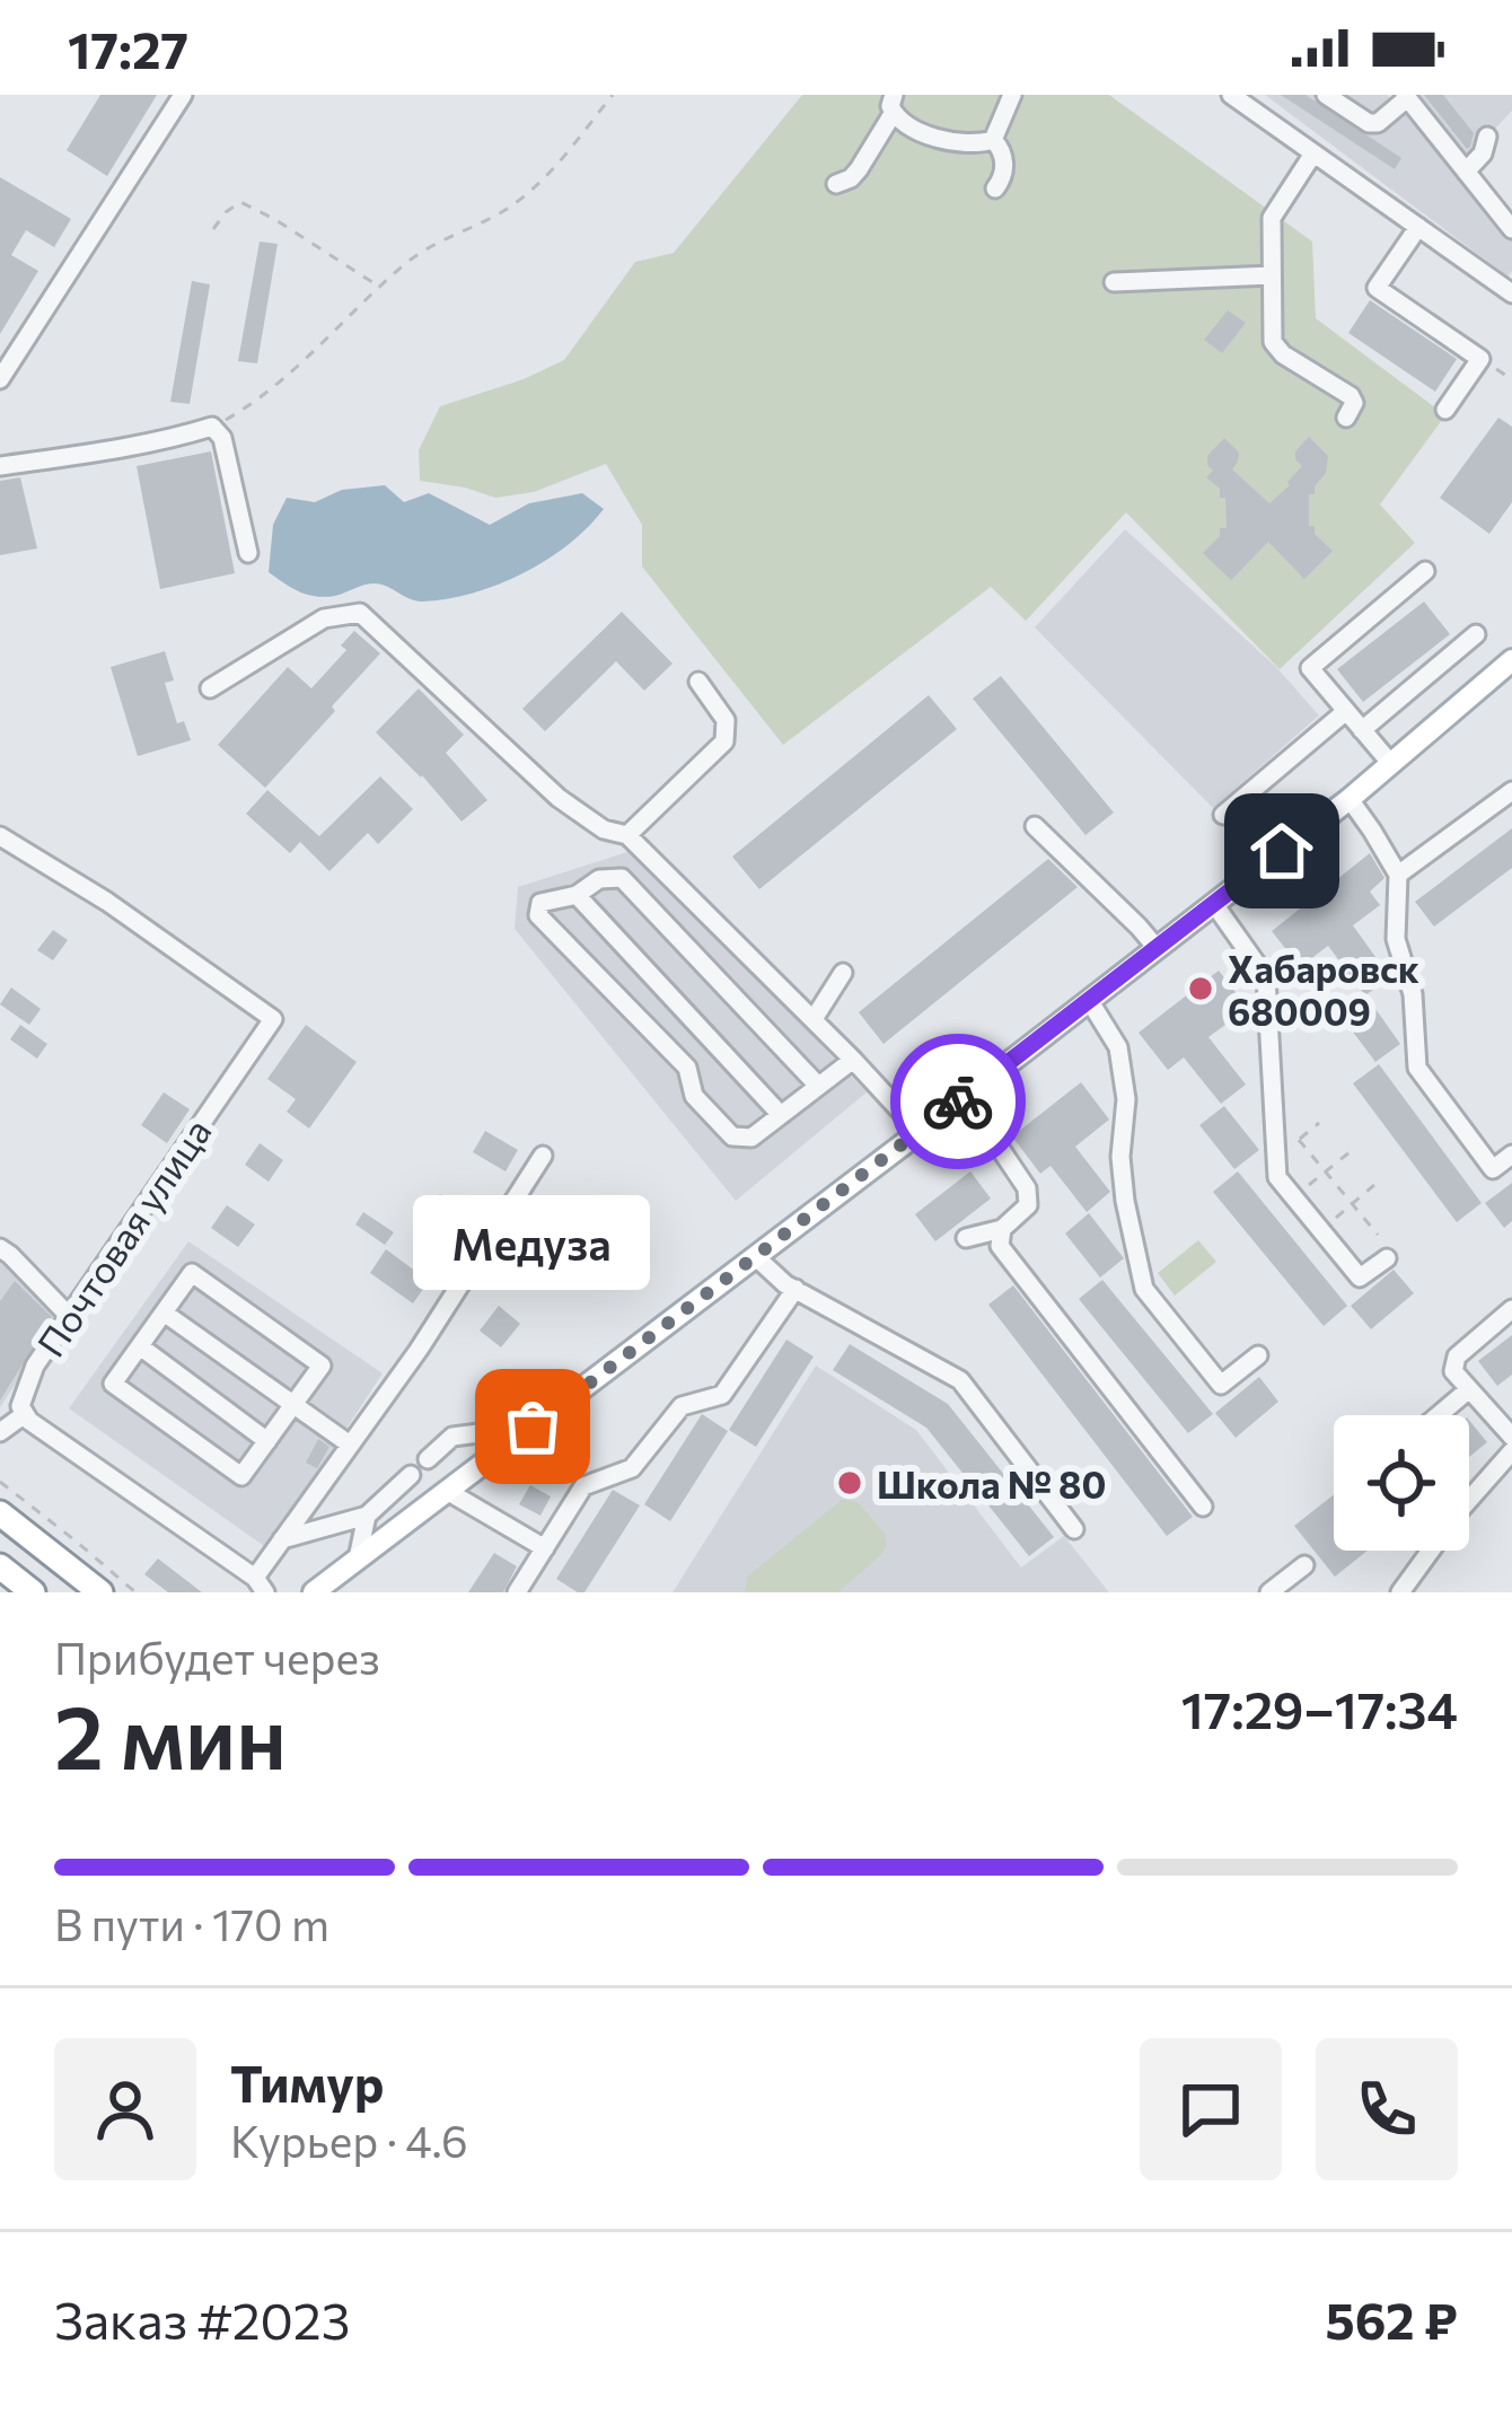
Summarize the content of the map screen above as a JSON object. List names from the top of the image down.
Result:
{
  "streets": {
    "street": ["Почтовая улица"]
  },
  "places": ["Хабаровск 680009", "Медуза", "Школа № 80"],
  "page": {
    "status": "17:27",
    "bubble": "Медуза",
    "heading": ["2 мин", "Прибудет через", "17:29–17:34"],
    "panel": [
      "Тимур",
      "Курьер · 4.6",
      "Заказ #2023",
      "562 ₽"
    ],
    "bar": "В пути · 170 m"
  }
}
